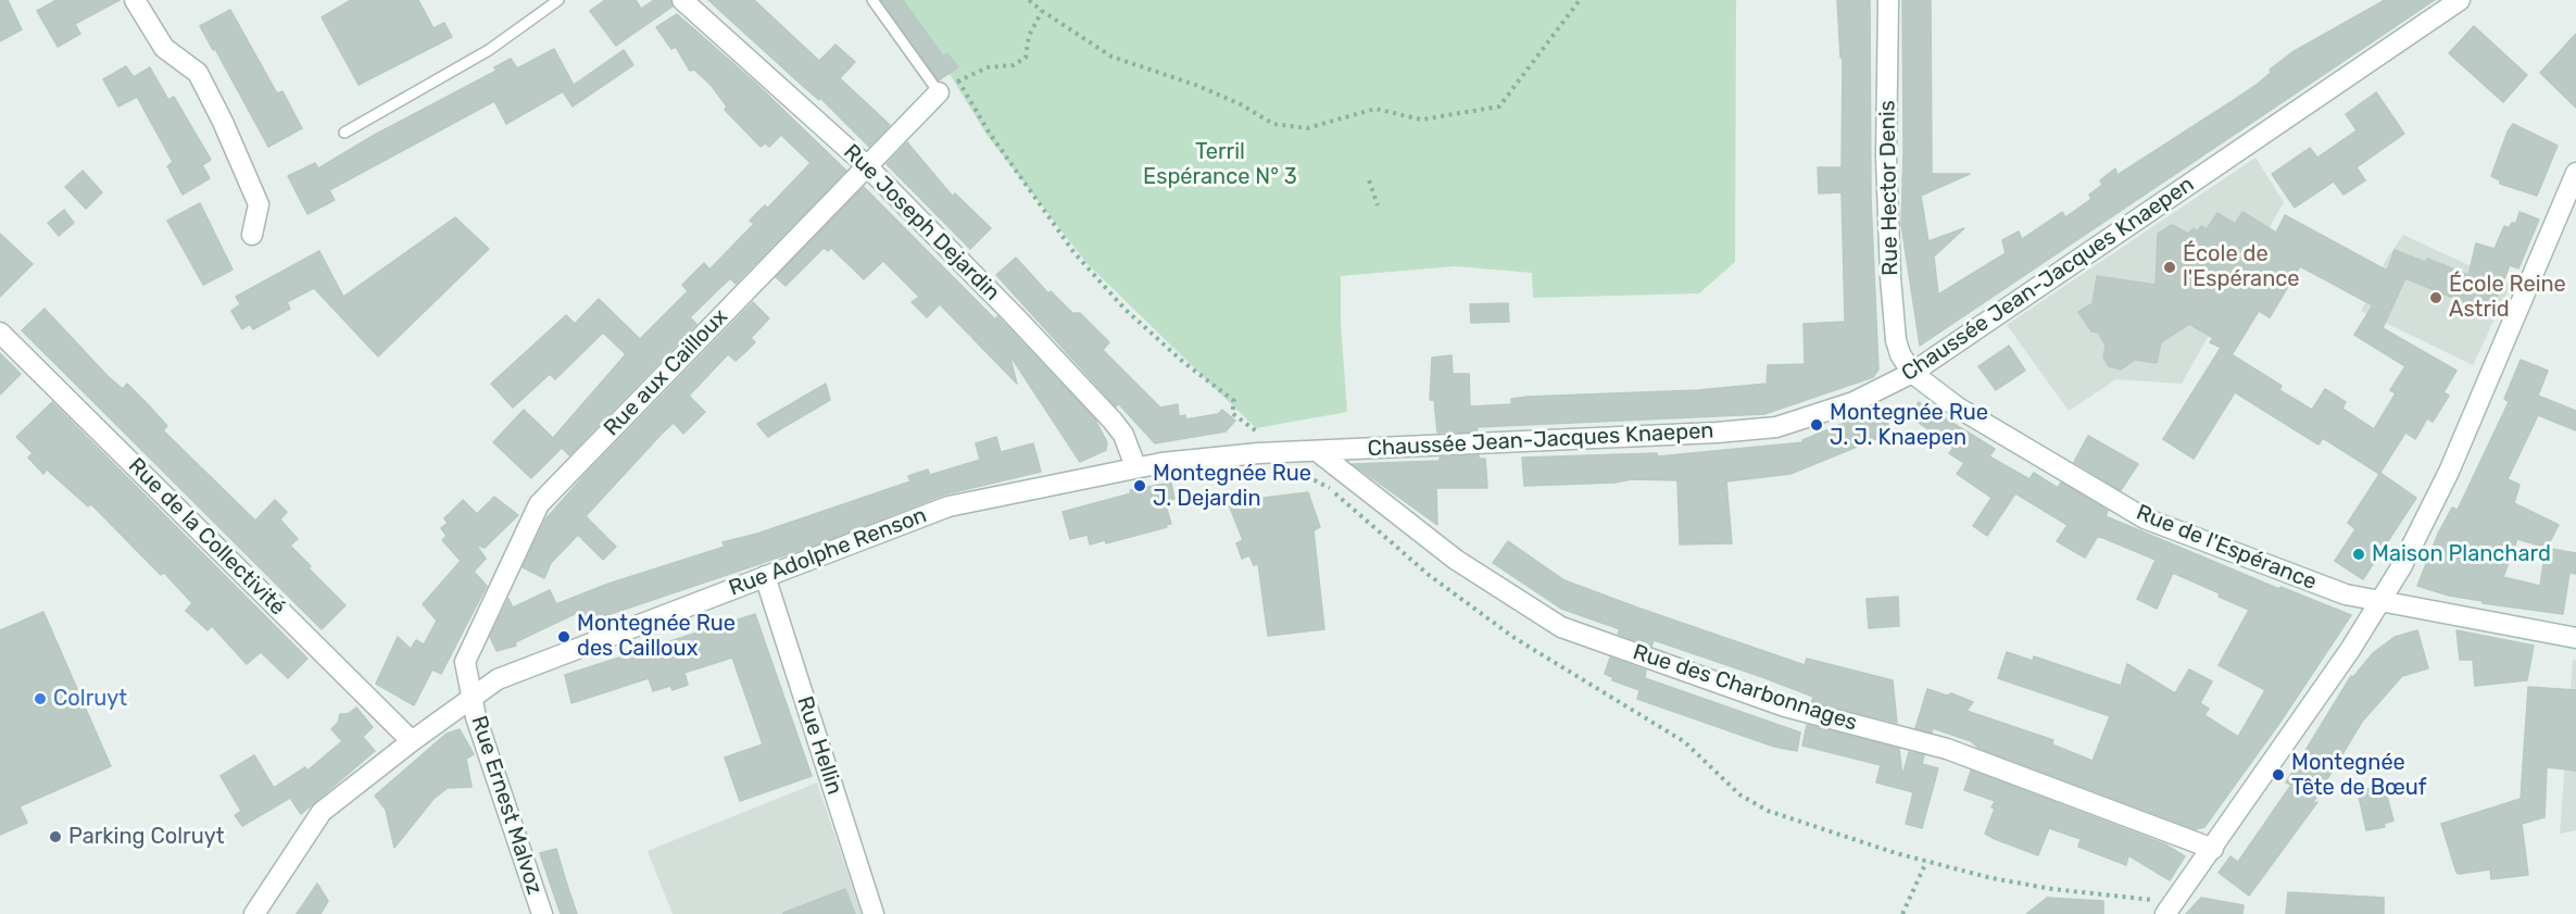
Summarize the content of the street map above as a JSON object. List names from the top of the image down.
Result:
{
  "streets": {
    "street": [
      "Rue Hector Denis",
      "Rue Joseph Dejardin",
      "Chaussée Jean-Jacques Knaepen",
      "Rue aux Cailloux",
      "Rue de la Collectivité",
      "Rue de l'Espérance",
      "Rue Adolphe Renson",
      "Rue des Charbonnages",
      "Rue Hellin",
      "Rue Ernest Malvoz"
    ]
  },
  "crossings": [
    ["Rue Hector Denis", "Chaussée Jean-Jacques Knaepen"],
    ["Rue Hector Denis", "Rue de l'Espérance"],
    ["Rue Joseph Dejardin", "Rue aux Cailloux"],
    ["Rue Joseph Dejardin", "Rue Adolphe Renson"],
    ["Chaussée Jean-Jacques Knaepen", "Rue de l'Espérance"],
    ["Chaussée Jean-Jacques Knaepen", "Rue Adolphe Renson"],
    ["Chaussée Jean-Jacques Knaepen", "Rue des Charbonnages"],
    ["Rue aux Cailloux", "Rue Adolphe Renson"],
    ["Rue aux Cailloux", "Rue Ernest Malvoz"],
    ["Rue de la Collectivité", "Rue Adolphe Renson"],
    ["Rue Adolphe Renson", "Rue des Charbonnages"],
    ["Rue Adolphe Renson", "Rue Hellin"],
    ["Rue Adolphe Renson", "Rue Ernest Malvoz"]
  ],
  "parks": ["Terril Espérance N° 3"],
  "places": [
    "École de l'Espérance",
    "École Reine Astrid",
    "Montegnée Rue J. J. Knaepen",
    "Montegnée Rue J. Dejardin",
    "Maison Planchard",
    "Montegnée Rue des Cailloux",
    "Colruyt",
    "Montegnée Tête de Bœuf",
    "Parking Colruyt"
  ]
}
